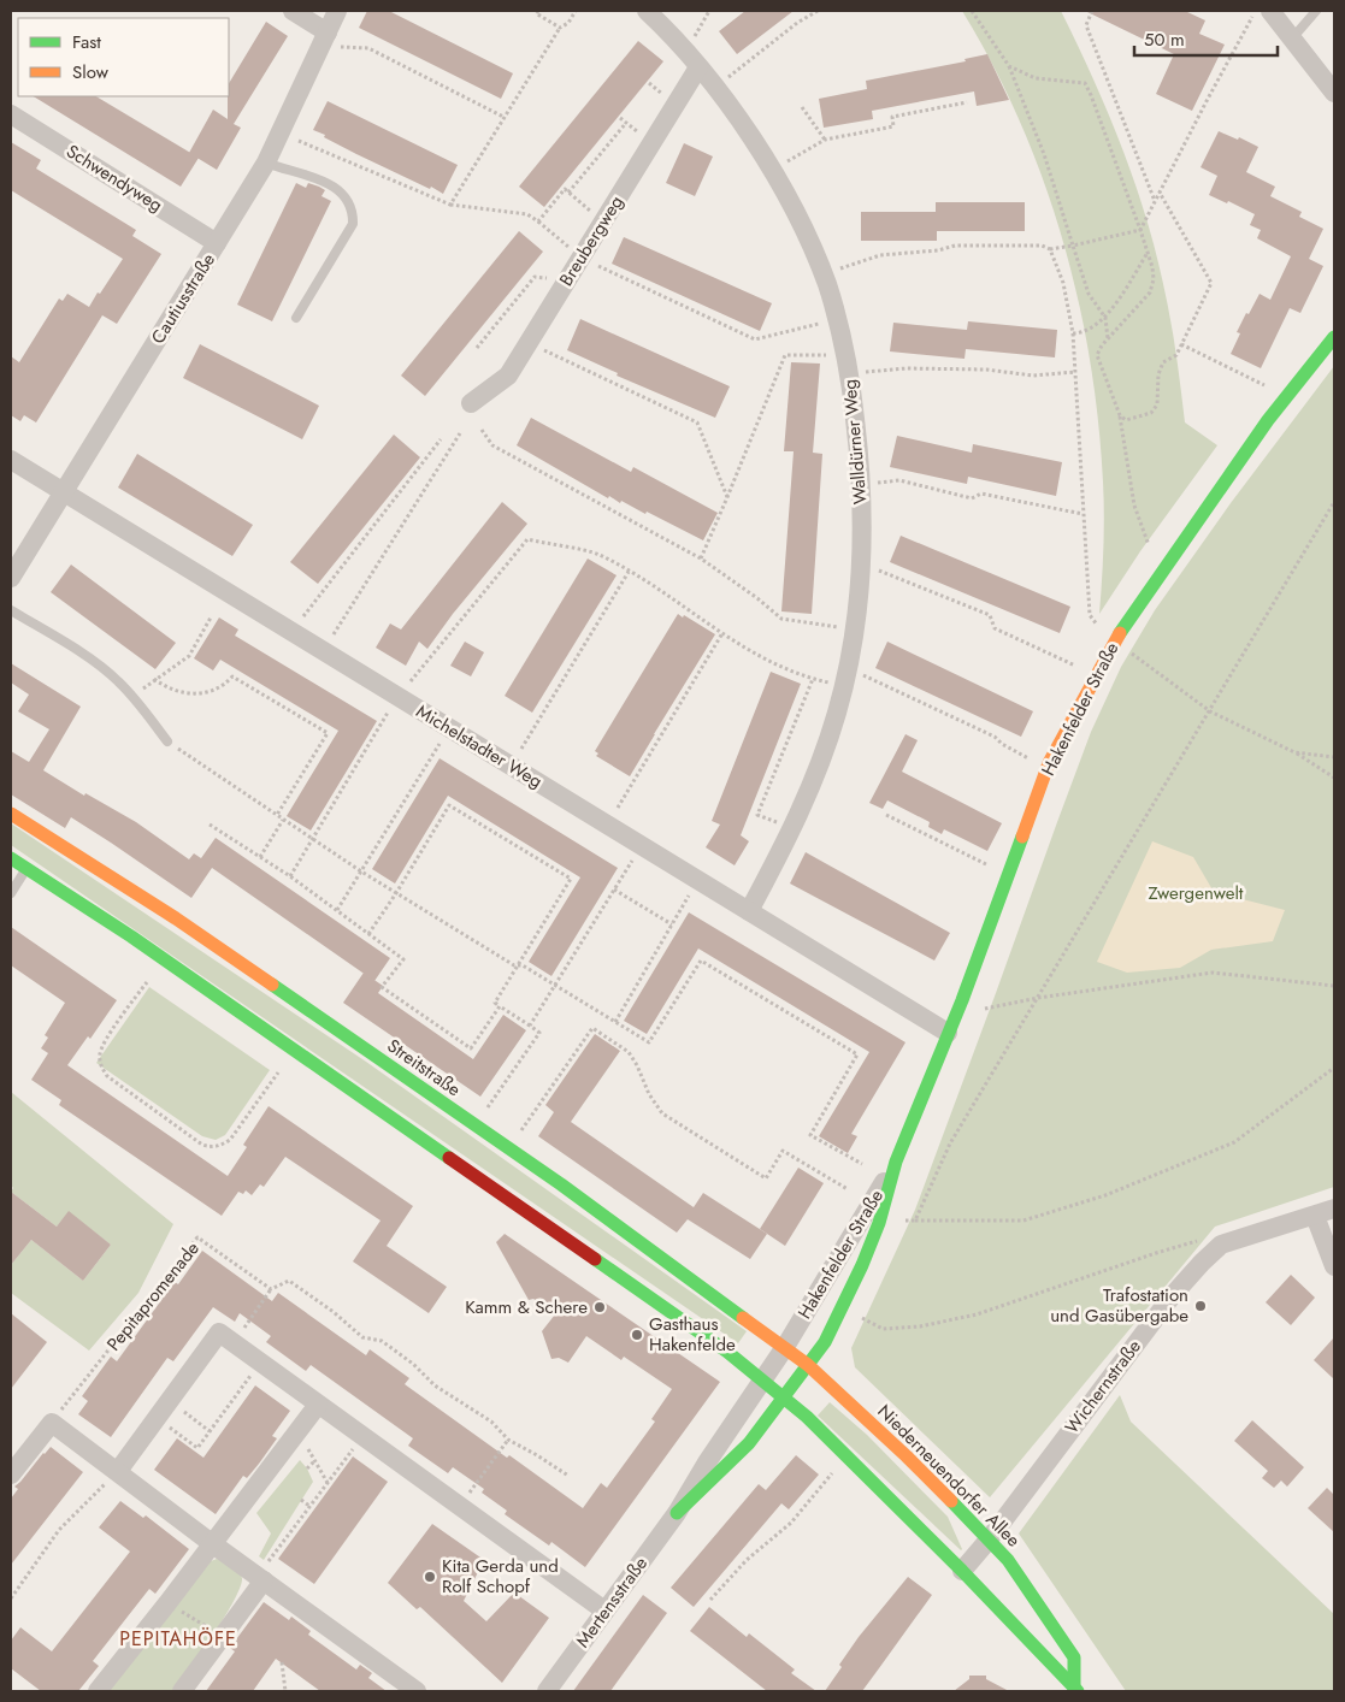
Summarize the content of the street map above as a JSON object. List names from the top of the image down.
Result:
{
  "streets": {
    "main road": [
      "Hakenfelder Straße",
      "Streitstraße",
      "Niederneuendorfer Allee",
      "Mertensstraße"
    ],
    "street": [
      "Schwendyweg",
      "Breubergweg",
      "Cautiusstraße",
      "Walldürner Weg",
      "Michelstadter Weg",
      "Wichernstraße"
    ],
    "path": ["Pepitapromenade"]
  },
  "crossings": [
    ["Schwendyweg", "Cautiusstraße"],
    ["Breubergweg", "Walldürner Weg"],
    ["Cautiusstraße", "Michelstadter Weg"],
    ["Walldürner Weg", "Michelstadter Weg"],
    ["Hakenfelder Straße", "Michelstadter Weg"],
    ["Hakenfelder Straße", "Streitstraße"],
    ["Hakenfelder Straße", "Niederneuendorfer Allee"],
    ["Hakenfelder Straße", "Mertensstraße"],
    ["Streitstraße", "Niederneuendorfer Allee"],
    ["Wichernstraße", "Niederneuendorfer Allee"],
    ["Niederneuendorfer Allee", "Mertensstraße"]
  ],
  "districts": ["PEPITAHÖFE"],
  "parks": ["Zwergenwelt"],
  "places": [
    "Trafostation und Gasübergabe",
    "Kamm & Schere",
    "Gasthaus Hakenfelde",
    "Kita Gerda und Rolf Schopf"
  ],
  "legend": ["Fast", "Slow"],
  "scale_bar": "50 m"
}
